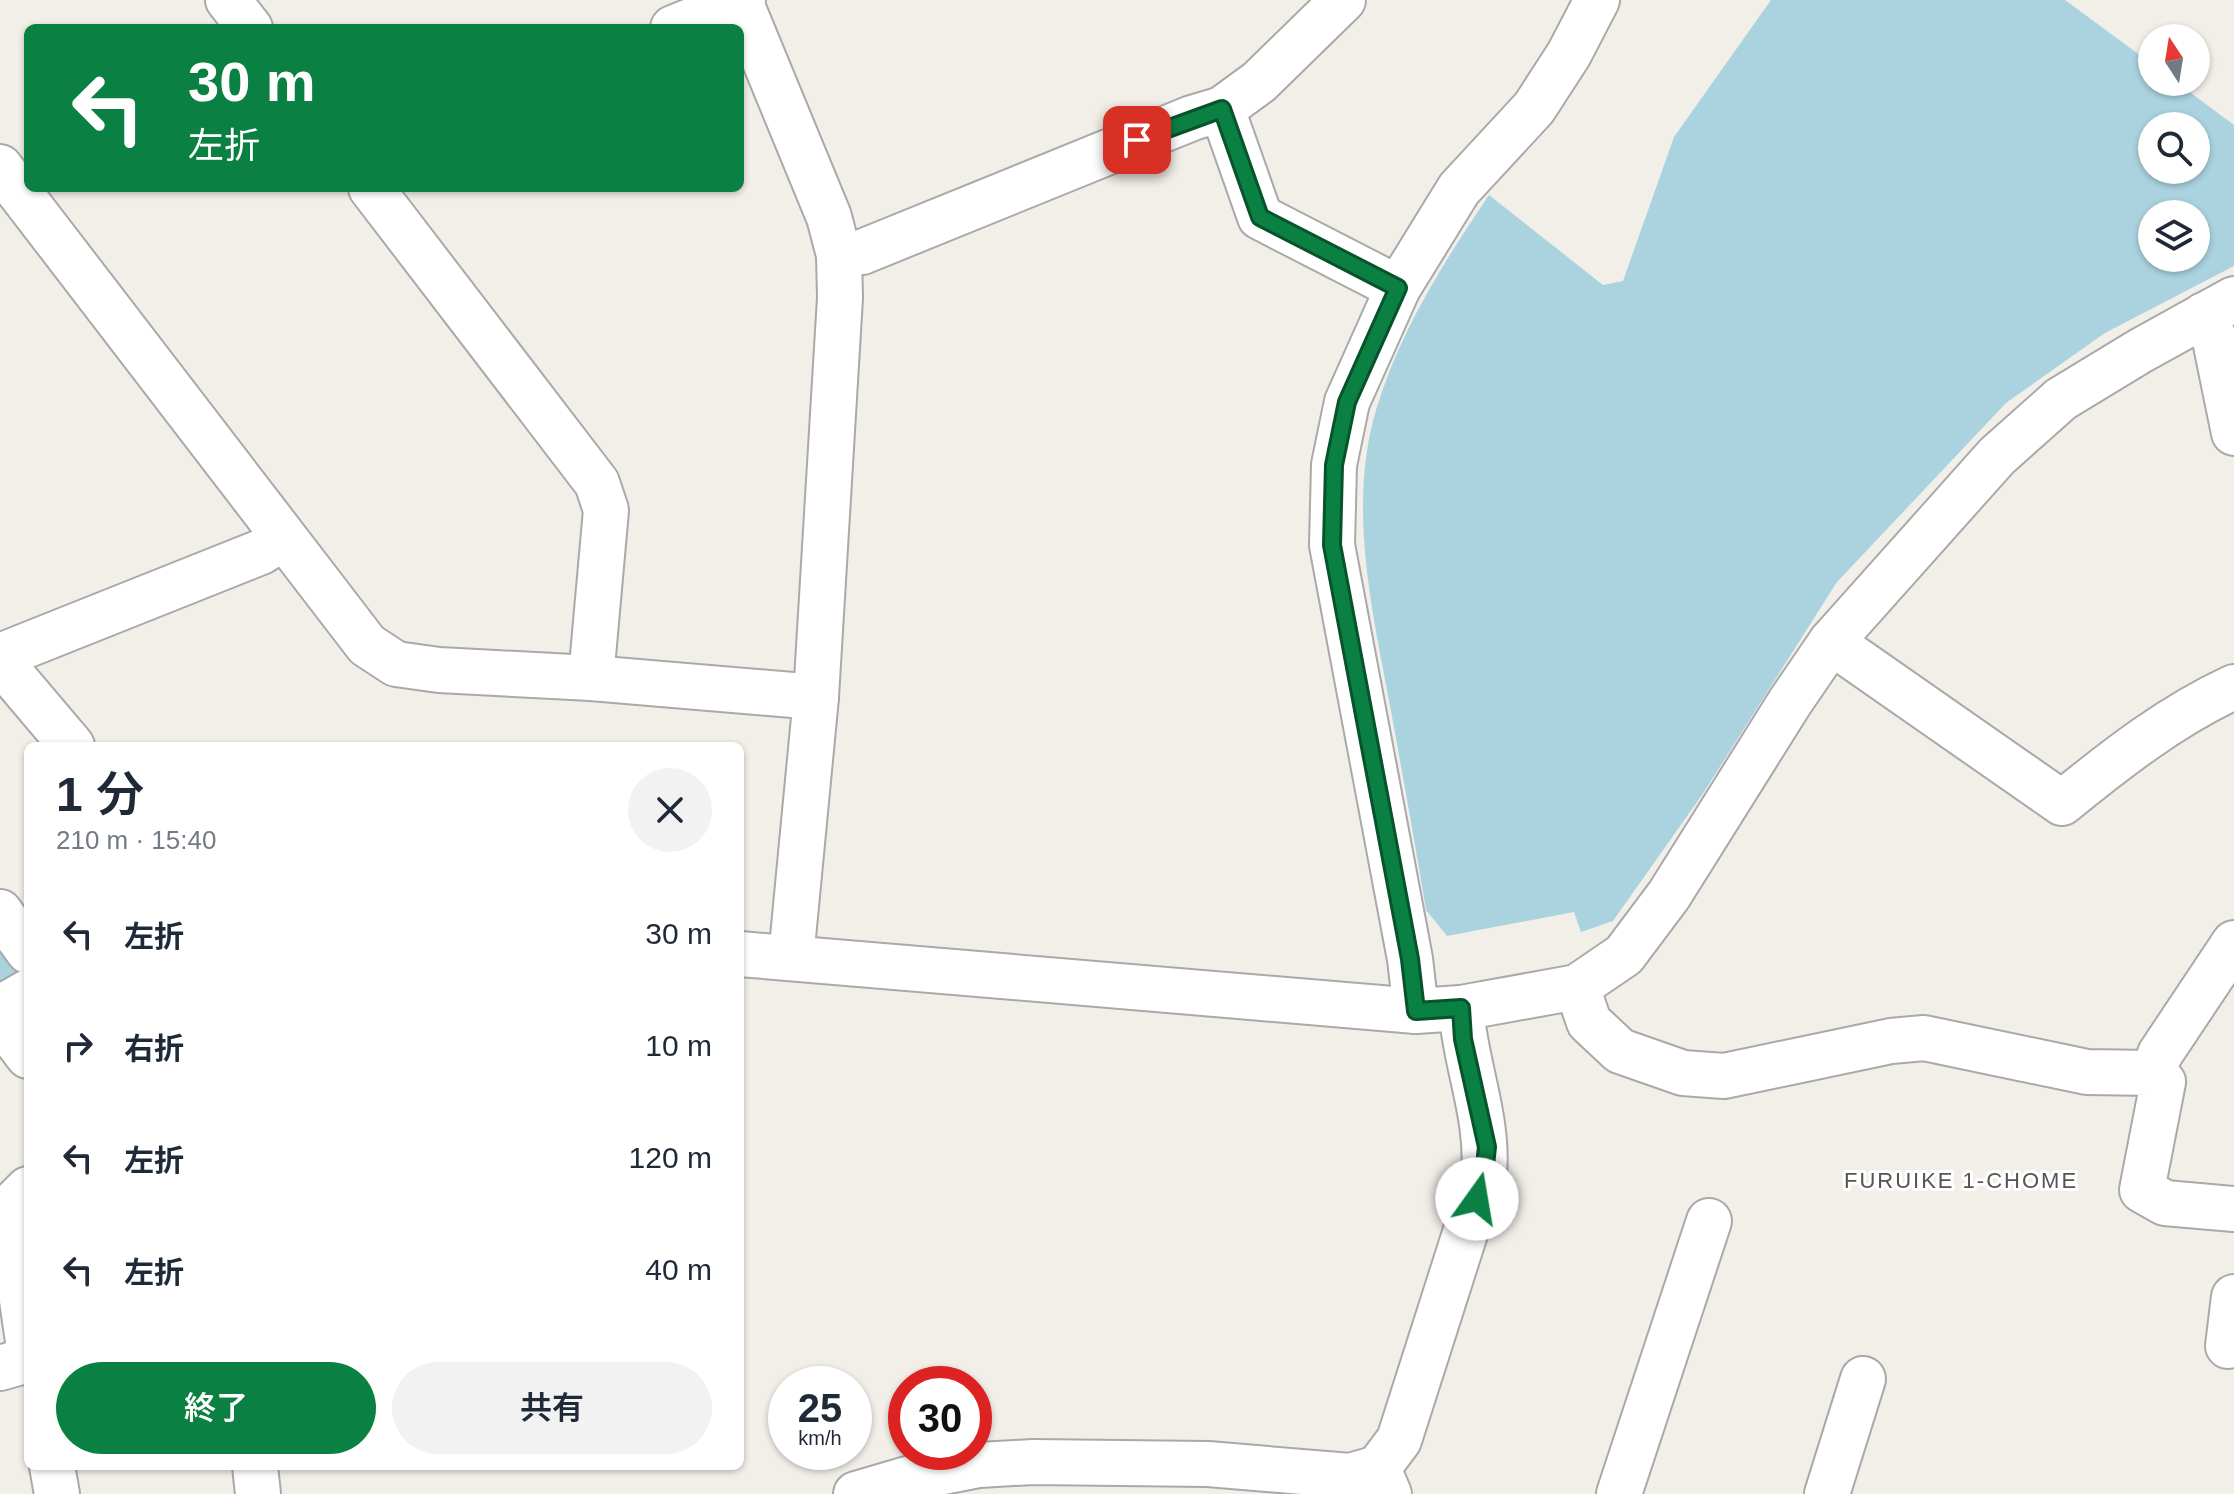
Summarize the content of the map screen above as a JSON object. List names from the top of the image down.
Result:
{
  "districts": ["FURUIKE 1-CHOME"],
  "north": "top",
  "page": {
    "turn": ["30 m", "左折"],
    "heading": ["1 分", "210 m · 15:40"],
    "list": [
      {
        "name": "左折",
        "value": "30 m"
      },
      {
        "name": "右折",
        "value": "10 m"
      },
      {
        "name": "左折",
        "value": "120 m"
      },
      {
        "name": "左折",
        "value": "40 m"
      }
    ],
    "buttons": ["終了", "共有"],
    "speed": "25 km/h",
    "limit": "30"
  }
}
